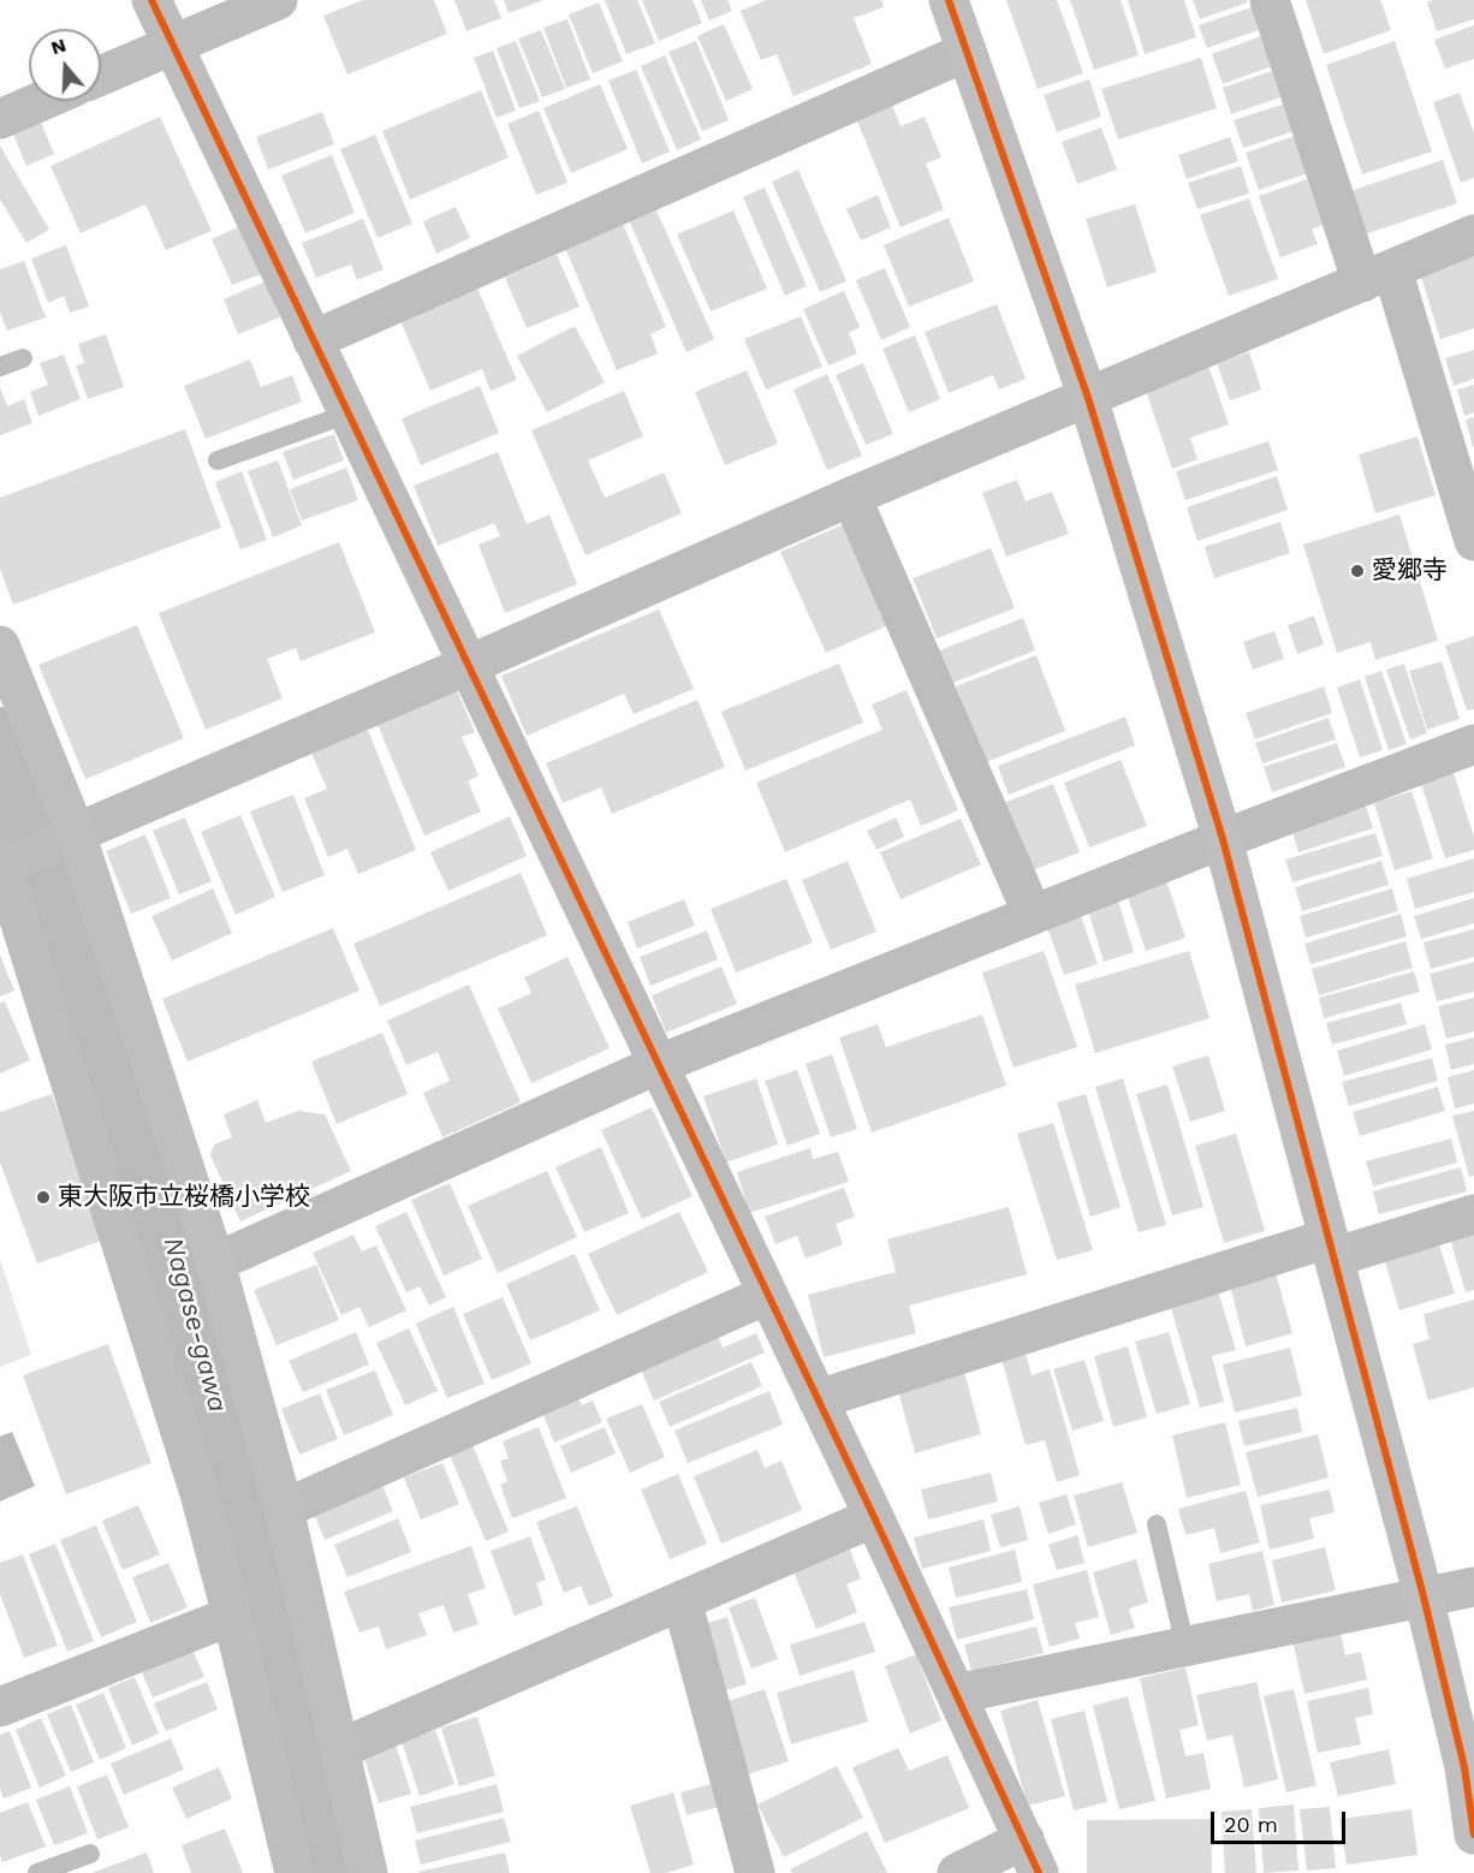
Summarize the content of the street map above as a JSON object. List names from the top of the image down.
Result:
{
  "water": ["Nagase-gawa"],
  "places": ["愛郷寺", "東大阪市立桜橋小学校"],
  "scale_bar": "20 m",
  "north": "top"
}
